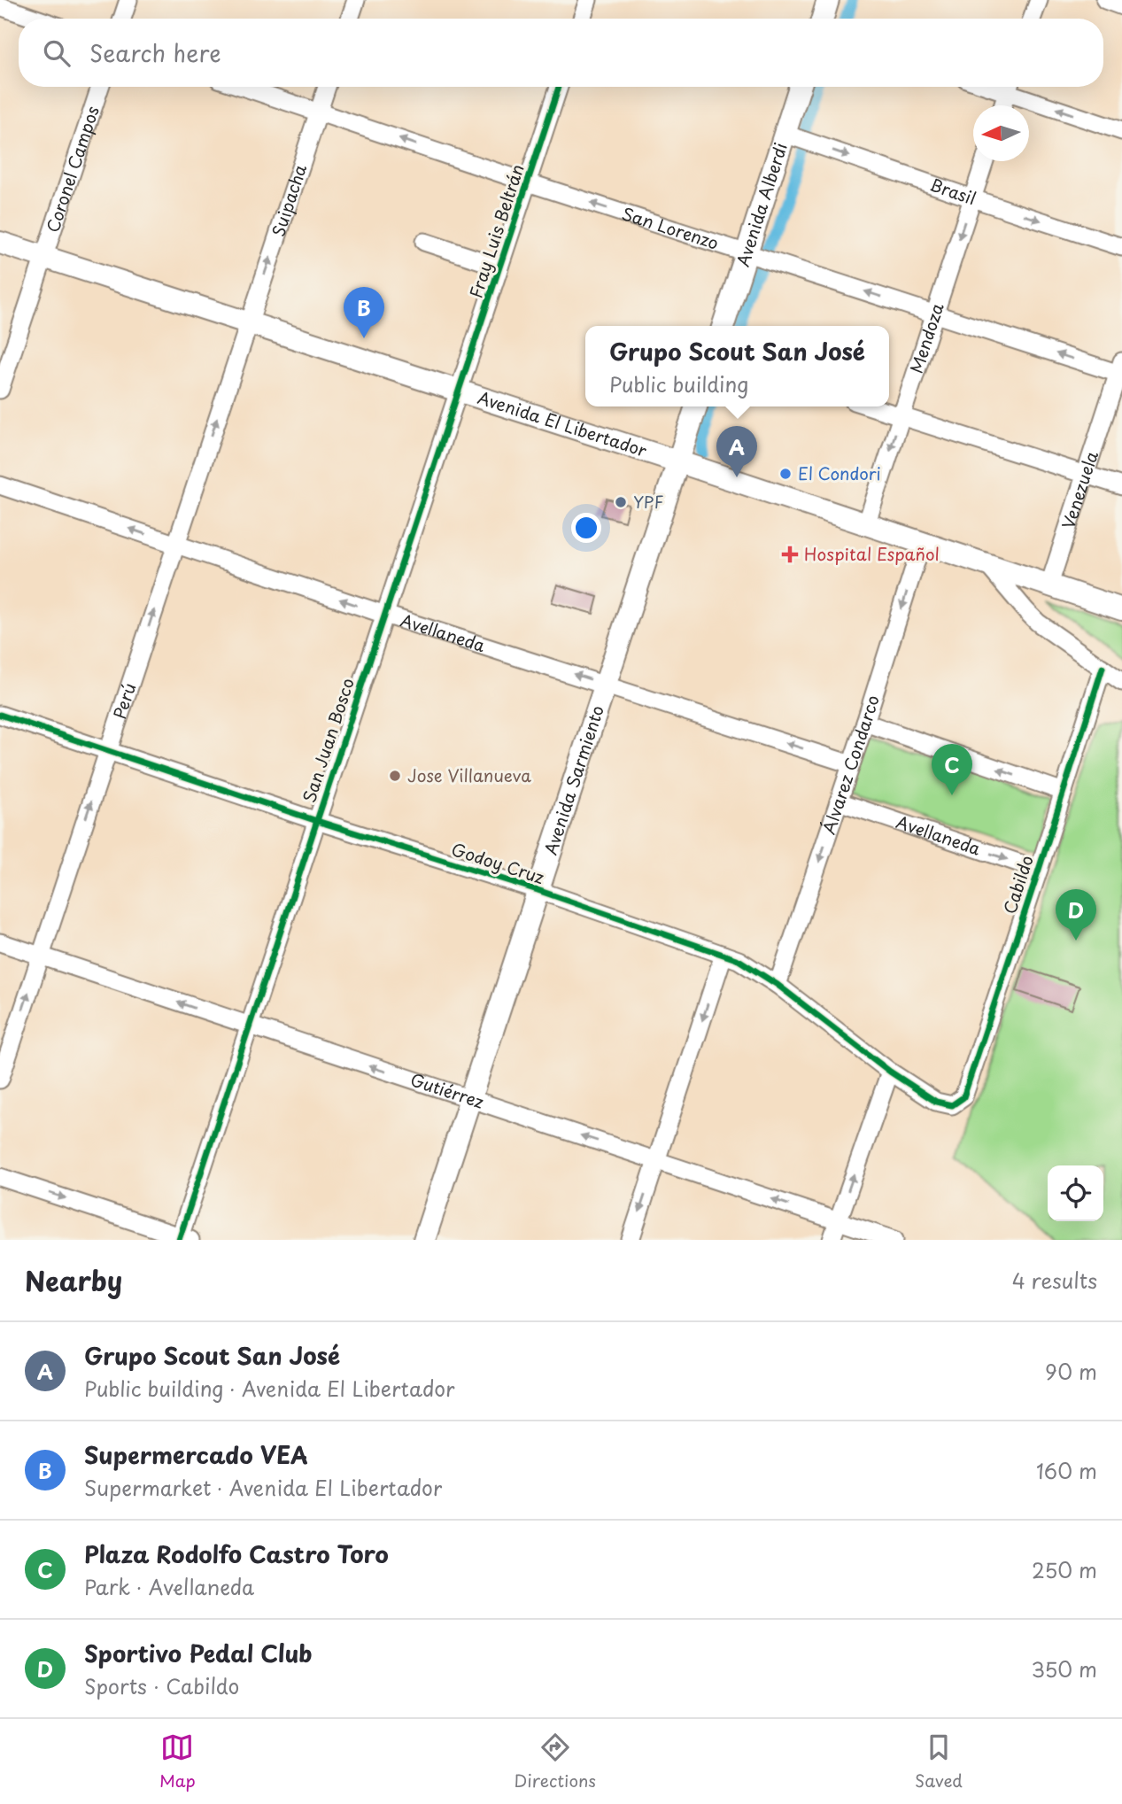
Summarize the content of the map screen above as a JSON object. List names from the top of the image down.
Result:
{
  "streets": {
    "main road": ["Avenida Alberdi", "Avenida El Libertador", "Avenida Sarmiento"],
    "street": [
      "Coronel Campos",
      "Brasil",
      "Suipacha",
      "San Lorenzo",
      "Fray Luis Beltrán",
      "Mendoza",
      "Venezuela",
      "Avellaneda",
      "Perú",
      "San Juan Bosco",
      "Álvarez Condarco",
      "Godoy Cruz",
      "Cabildo",
      "Gutiérrez"
    ]
  },
  "crossings": [
    ["Coronel Campos", "Avenida El Libertador"],
    ["Brasil", "Avenida Alberdi"],
    ["Brasil", "Mendoza"],
    ["Suipacha", "San Lorenzo"],
    ["Suipacha", "Avenida El Libertador"],
    ["Suipacha", "Perú"],
    ["Avenida Alberdi", "San Lorenzo"],
    ["San Lorenzo", "Fray Luis Beltrán"],
    ["San Lorenzo", "Mendoza"],
    ["San Lorenzo", "Venezuela"],
    ["Fray Luis Beltrán", "Avenida El Libertador"],
    ["Fray Luis Beltrán", "San Juan Bosco"],
    ["Mendoza", "Avenida El Libertador"],
    ["Avenida El Libertador", "Venezuela"],
    ["Avenida El Libertador", "Perú"],
    ["Avenida El Libertador", "San Juan Bosco"],
    ["Avenida El Libertador", "Álvarez Condarco"],
    ["Avenida El Libertador", "Avenida Sarmiento"],
    ["Avellaneda", "Perú"],
    ["Avellaneda", "San Juan Bosco"],
    ["Avellaneda", "Álvarez Condarco"],
    ["Avellaneda", "Avenida Sarmiento"],
    ["Avellaneda", "Cabildo"],
    ["Perú", "Godoy Cruz"],
    ["Perú", "Gutiérrez"],
    ["San Juan Bosco", "Godoy Cruz"],
    ["San Juan Bosco", "Gutiérrez"],
    ["Álvarez Condarco", "Godoy Cruz"],
    ["Avenida Sarmiento", "Godoy Cruz"],
    ["Avenida Sarmiento", "Gutiérrez"],
    ["Godoy Cruz", "Cabildo"]
  ],
  "one_way": [
    "Suipacha",
    "Mendoza",
    "Perú",
    "Álvarez Condarco",
    "Gutiérrez"
  ],
  "places": {
    "other": ["El Condori", "YPF", "Jose Villanueva"],
    "health": ["Hospital Español"]
  },
  "north": "left",
  "page": {
    "search": "Search here",
    "pins": [
      "B",
      "A",
      "C",
      "D"
    ],
    "popup": ["Grupo Scout San José", "Public building"],
    "heading": ["Nearby", "4 results"],
    "list": [
      {
        "mark": "A",
        "name": "Grupo Scout San José",
        "note": "Public building · Avenida El Libertador",
        "value": "90 m"
      },
      {
        "mark": "B",
        "name": "Supermercado VEA",
        "note": "Supermarket · Avenida El Libertador",
        "value": "160 m"
      },
      {
        "mark": "C",
        "name": "Plaza Rodolfo Castro Toro",
        "note": "Park · Avellaneda",
        "value": "250 m"
      },
      {
        "mark": "D",
        "name": "Sportivo Pedal Club",
        "note": "Sports · Cabildo",
        "value": "350 m"
      }
    ],
    "nav": ["Map", "Directions", "Saved"]
  }
}
